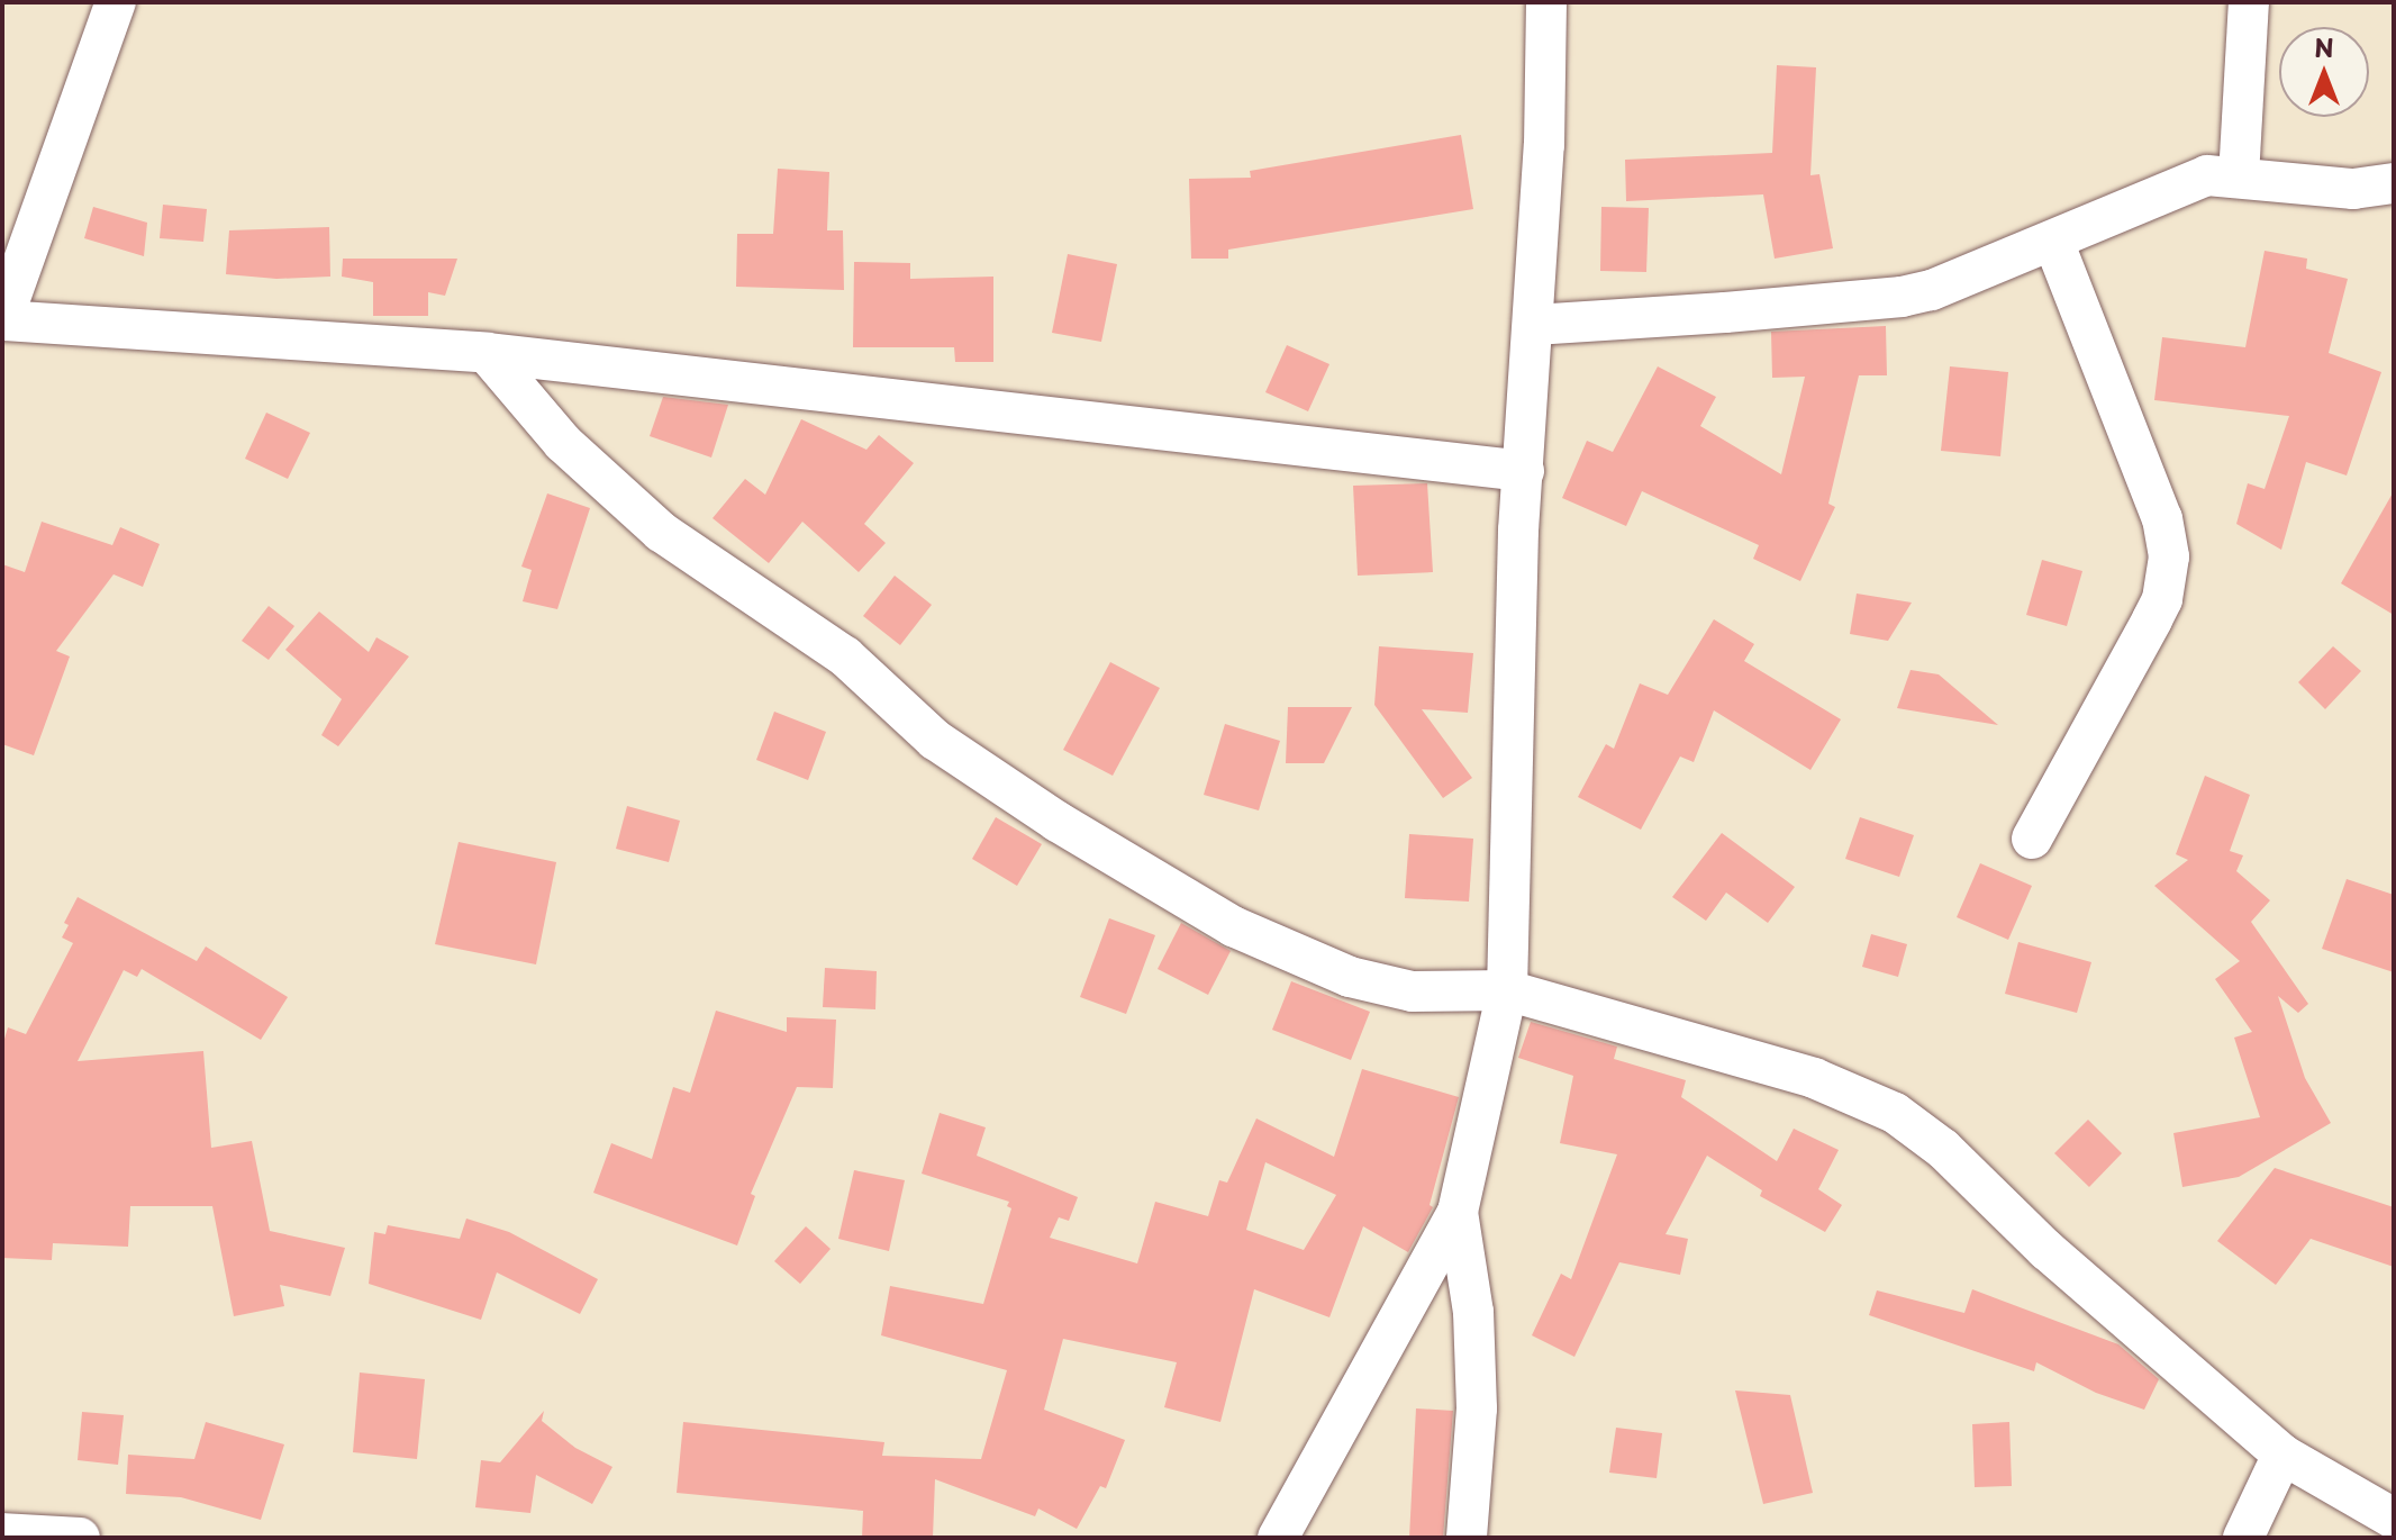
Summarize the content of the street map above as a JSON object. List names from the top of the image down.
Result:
{
  "north": "top"
}
